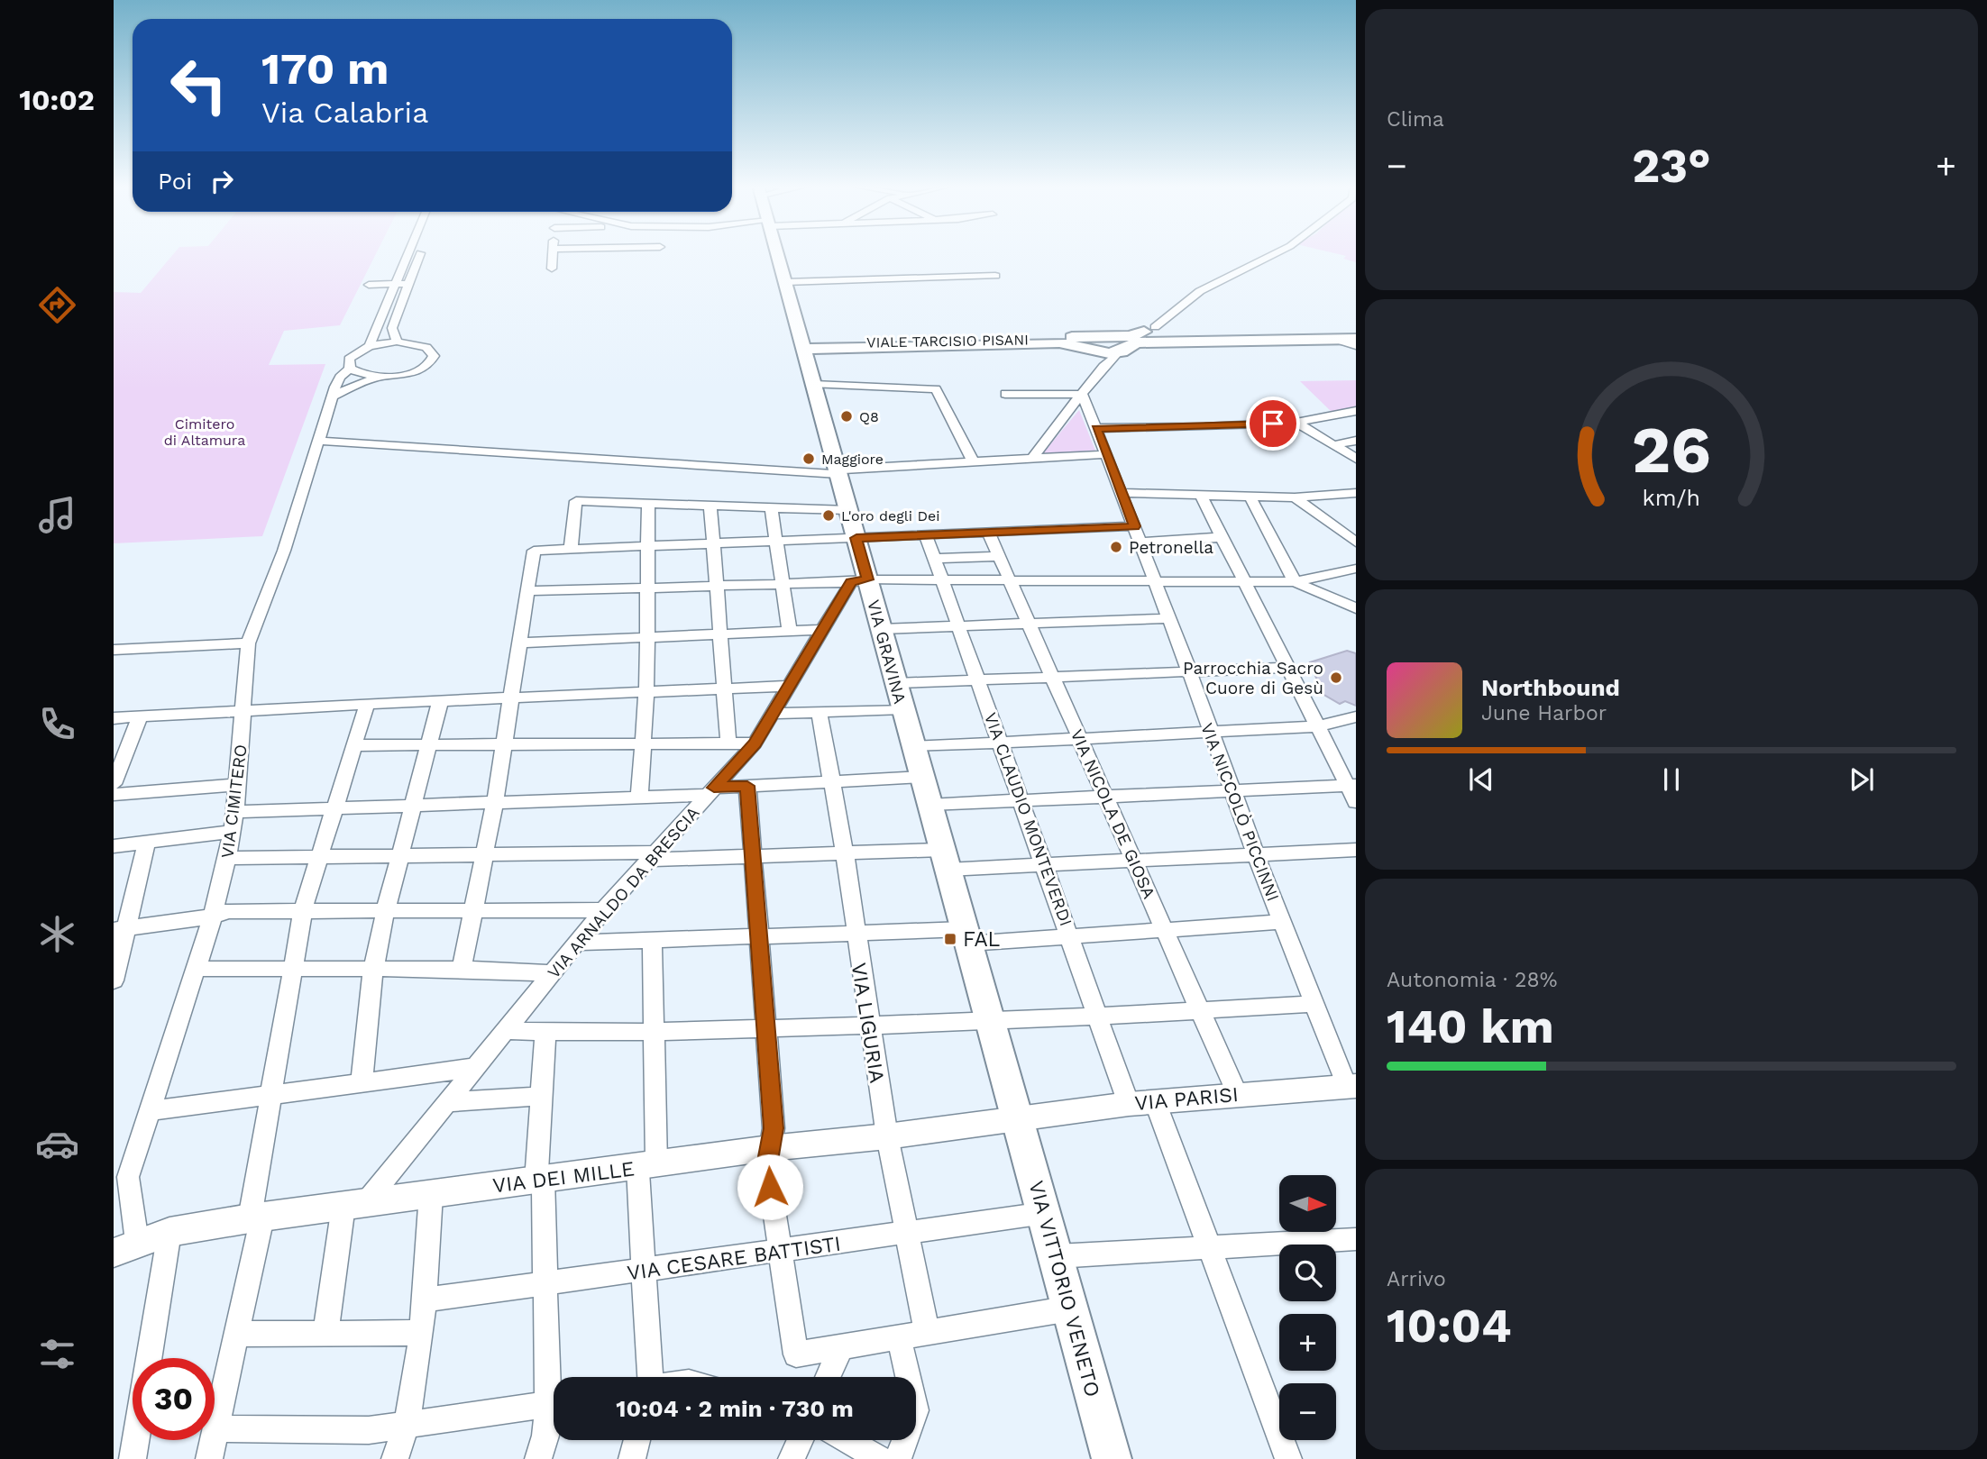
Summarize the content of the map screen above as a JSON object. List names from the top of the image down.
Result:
{
  "streets": {
    "main road": ["VIALE TARCISIO PISANI", "VIA GRAVINA", "VIA VITTORIO VENETO"],
    "street": [
      "VIA CIMITERO",
      "VIA NICCOLÒ PICCINNI",
      "VIA NICOLA DE GIOSA",
      "VIA CLAUDIO MONTEVERDI",
      "VIA ARNALDO DA BRESCIA",
      "VIA LIGURIA",
      "VIA PARISI",
      "VIA DEI MILLE",
      "VIA CESARE BATTISTI"
    ]
  },
  "crossings": [
    ["VIALE TARCISIO PISANI", "VIA GRAVINA"],
    ["VIA GRAVINA", "VIA ARNALDO DA BRESCIA"],
    ["VIA GRAVINA", "VIA PARISI"],
    ["VIA GRAVINA", "VIA DEI MILLE"],
    ["VIA GRAVINA", "VIA VITTORIO VENETO"],
    ["VIA CIMITERO", "VIA DEI MILLE"],
    ["VIA NICCOLÒ PICCINNI", "VIA PARISI"],
    ["VIA NICOLA DE GIOSA", "VIA PARISI"],
    ["VIA CLAUDIO MONTEVERDI", "VIA PARISI"],
    ["VIA ARNALDO DA BRESCIA", "VIA DEI MILLE"],
    ["VIA LIGURIA", "VIA DEI MILLE"],
    ["VIA LIGURIA", "VIA CESARE BATTISTI"],
    ["VIA PARISI", "VIA DEI MILLE"],
    ["VIA PARISI", "VIA VITTORIO VENETO"],
    ["VIA DEI MILLE", "VIA VITTORIO VENETO"],
    ["VIA CESARE BATTISTI", "VIA VITTORIO VENETO"]
  ],
  "parks": ["Cimitero di Altamura"],
  "places": {
    "other": [
      "Q8",
      "Maggiore",
      "L'oro degli Dei",
      "Petronella",
      "Parrocchia Sacro Cuore di Gesù"
    ],
    "transit": ["FAL"]
  },
  "north": "right",
  "page": {
    "tabs": "10:02",
    "tile": [
      "Clima",
      ["Autonomia · 28%", "140 km"],
      ["Arrivo", "10:04"]
    ],
    "turn": ["170 m", "Via Calabria"],
    "heat": ["−", "23°", "+"],
    "then": "Poi",
    "song": ["Northbound", "June Harbor"],
    "map_buttons": ["+", "−"],
    "limit": "30",
    "trip": "10:04 · 2 min · 730 m",
    "gauge": ["26", "km/h"]
  }
}
